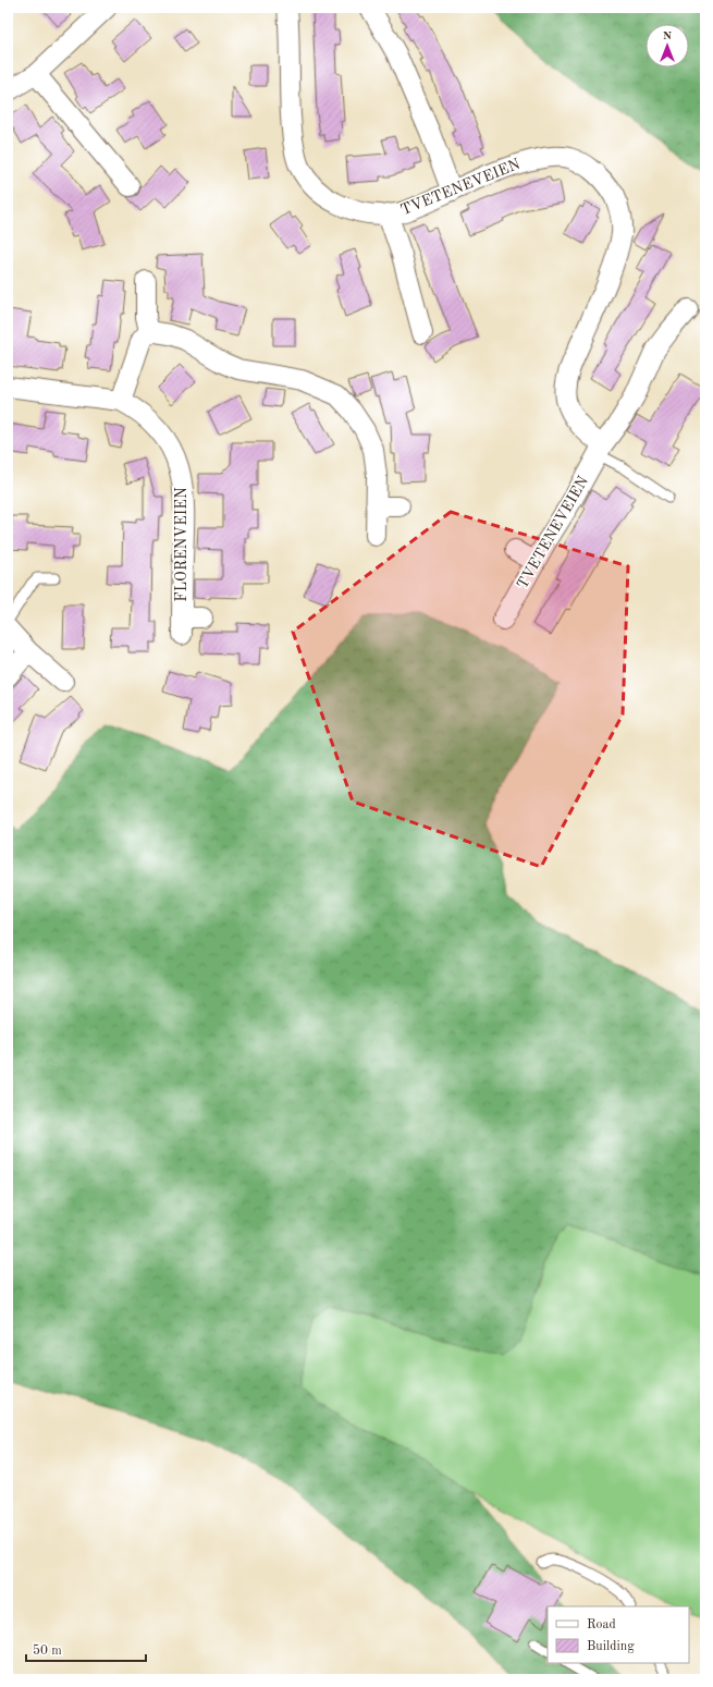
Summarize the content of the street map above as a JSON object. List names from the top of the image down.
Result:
{
  "streets": {
    "street": ["TVETENEVEIEN", "FLORENVEIEN"]
  },
  "legend": ["Road", "Building"],
  "scale_bar": "50 m",
  "north": "top"
}
